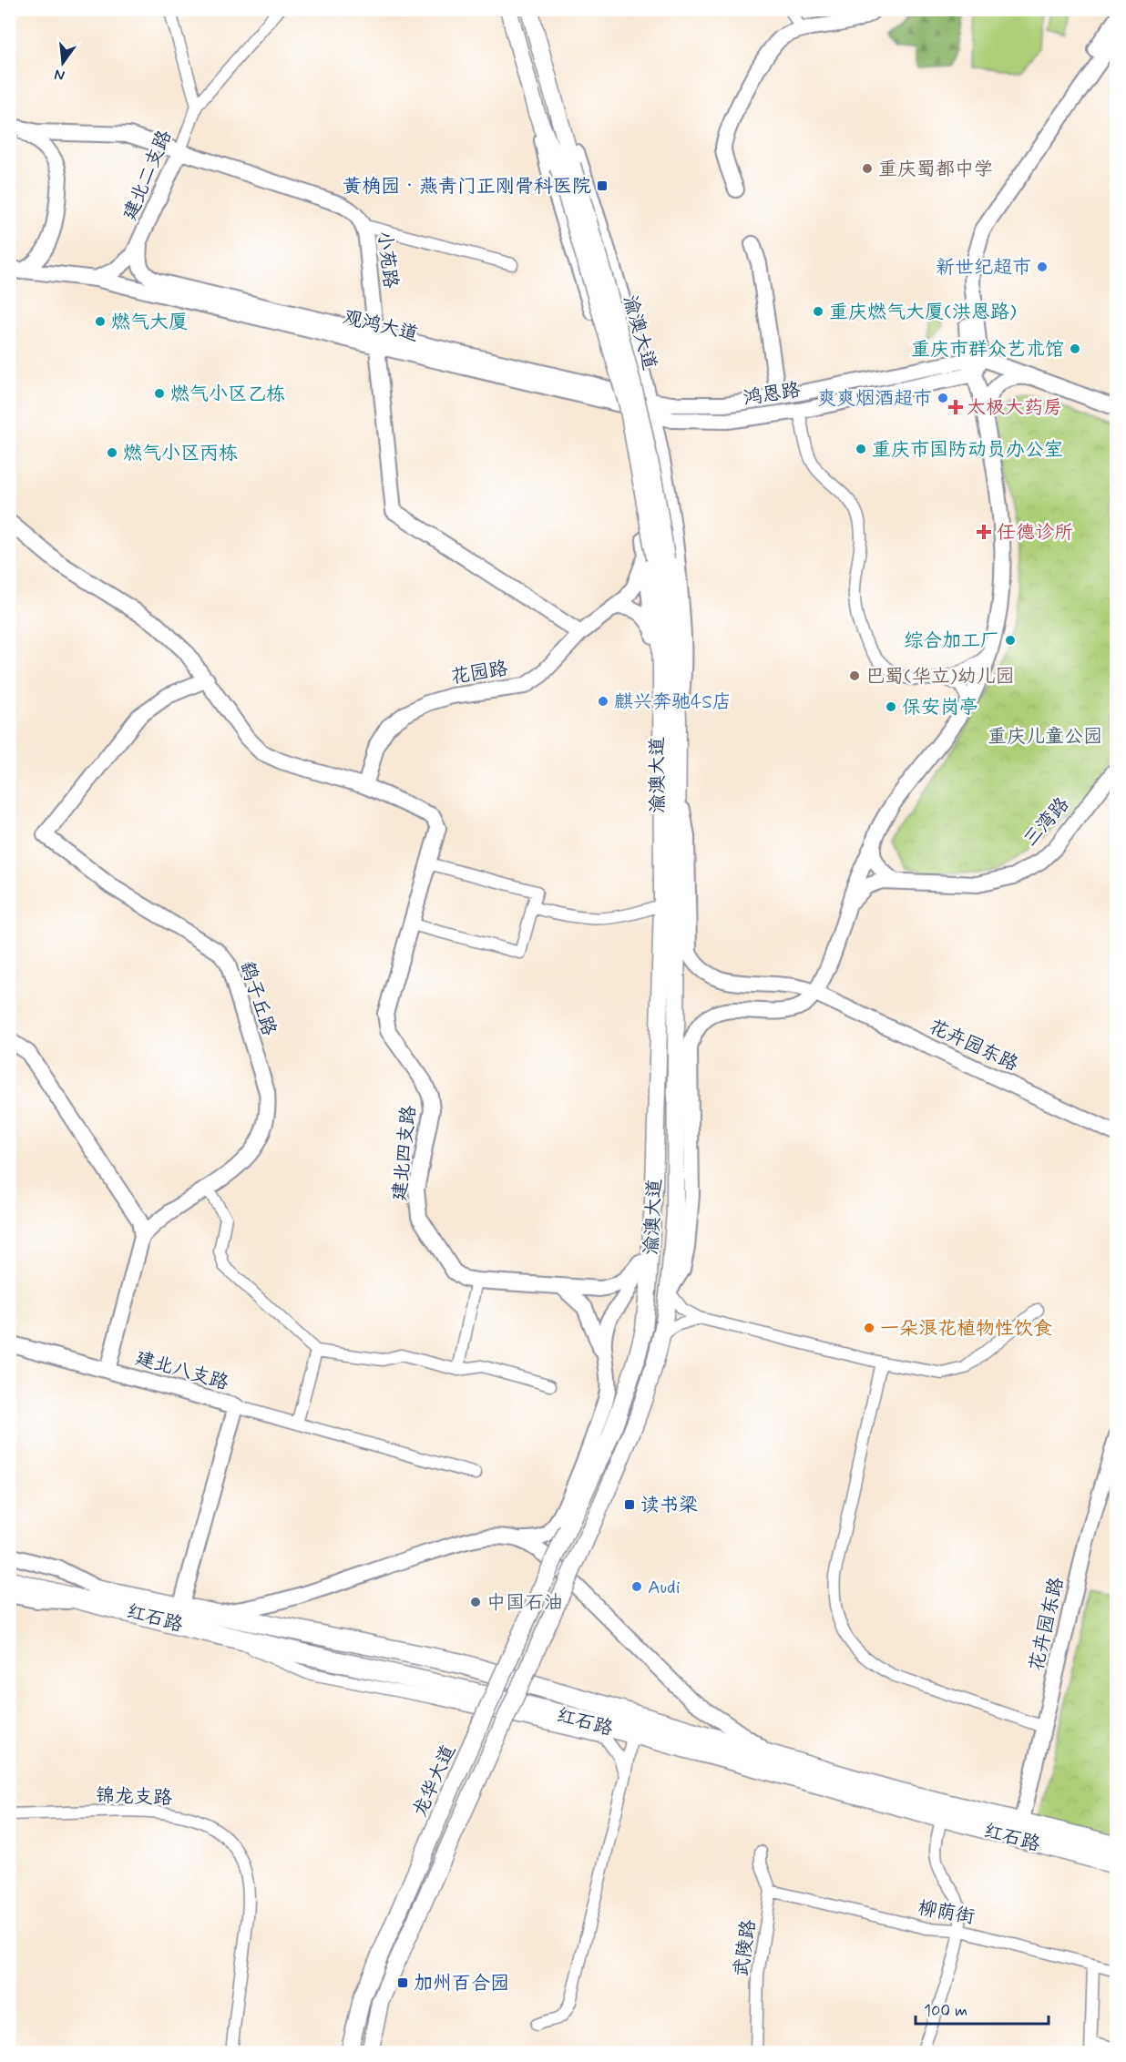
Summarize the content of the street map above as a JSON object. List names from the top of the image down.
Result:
{
  "streets": {
    "highway": ["红石路"],
    "main road": ["渝澳大道", "龙华大道"],
    "street": [
      "建北二支路",
      "小苑路",
      "观鸿大道",
      "鸿恩路",
      "花园路",
      "三湾路",
      "鹞子丘路",
      "花卉园东路",
      "建北四支路",
      "建北八支路",
      "锦龙支路",
      "柳荫街",
      "武陵路"
    ]
  },
  "crossings": [
    ["建北二支路", "小苑路"],
    ["建北二支路", "观鸿大道"],
    ["小苑路", "观鸿大道"],
    ["小苑路", "花园路"],
    ["观鸿大道", "鸿恩路"],
    ["渝澳大道", "花园路"],
    ["渝澳大道", "花卉园东路"],
    ["渝澳大道", "龙华大道"],
    ["花园路", "建北四支路"],
    ["鹞子丘路", "建北四支路"],
    ["花卉园东路", "红石路"],
    ["建北八支路", "红石路"],
    ["柳荫街", "武陵路"]
  ],
  "parks": ["重庆儿童公园"],
  "places": {
    "other": [
      "重庆蜀都中学",
      "新世纪超市",
      "重庆燃气大厦(洪恩路)",
      "燃气大厦",
      "重庆市群众艺术馆",
      "燃气小区乙栋",
      "爽爽烟酒超市",
      "重庆市国防动员办公室",
      "燃气小区丙栋",
      "综合加工厂",
      "巴蜀(华立)幼儿园",
      "麒兴奔驰4S店",
      "保安岗亭",
      "一朵浪花植物性饮食",
      "Audi",
      "中国石油"
    ],
    "transit": ["黄桷园‧燕青门正刚骨科医院", "读书梁", "加州百合园"],
    "health": ["太极大药房", "任德诊所"]
  },
  "scale_bar": "100 m",
  "north": "bottom"
}
